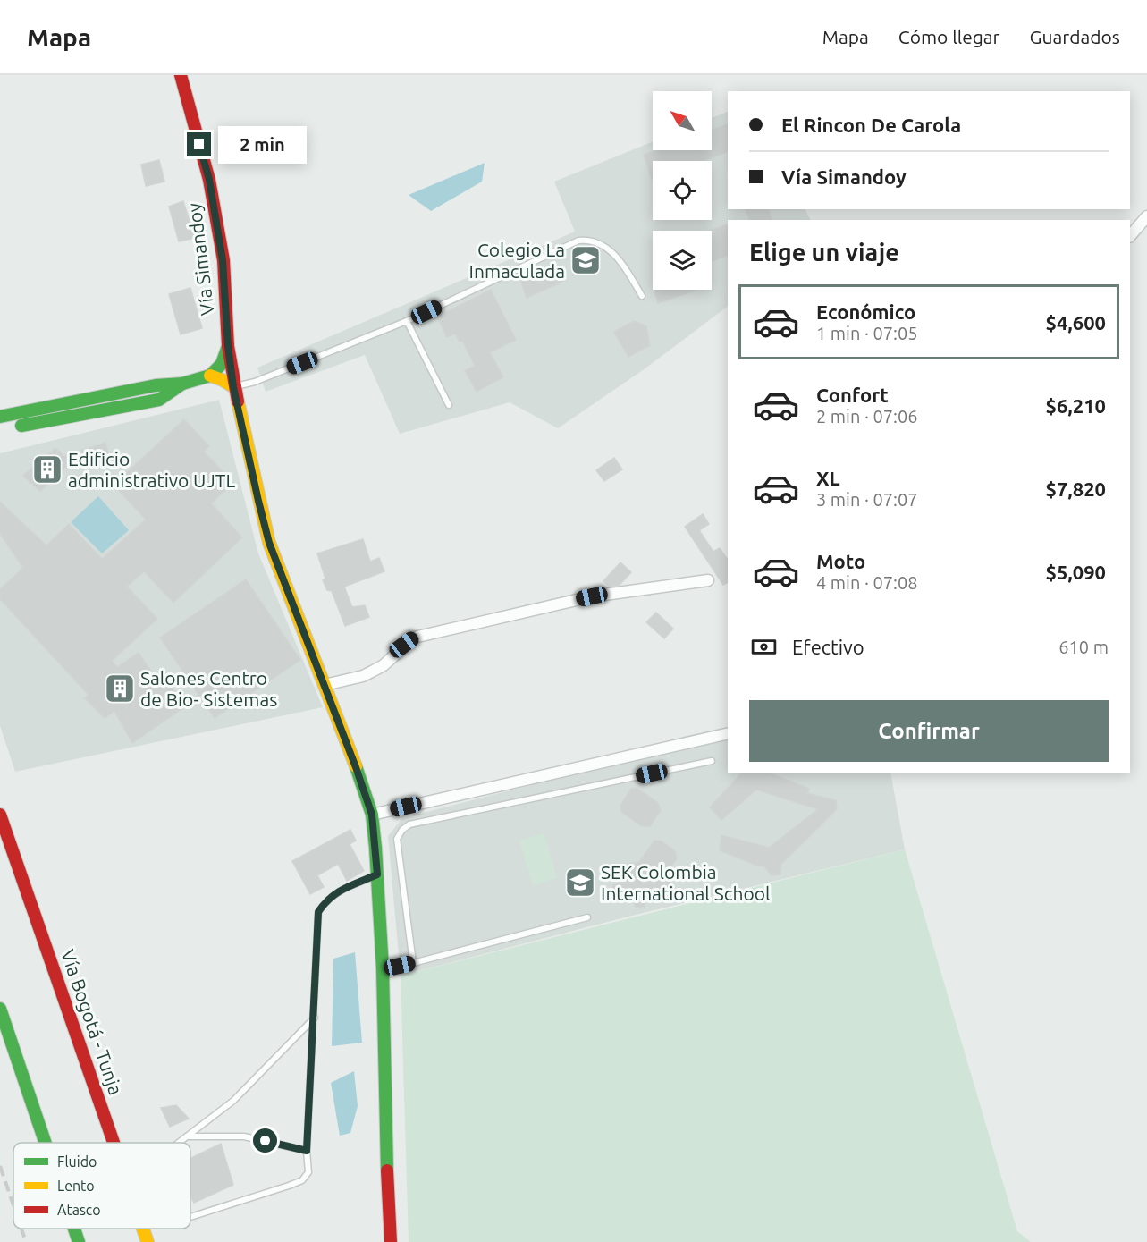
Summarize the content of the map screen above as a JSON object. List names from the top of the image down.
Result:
{
  "streets": {
    "main road": ["Vía Simandoy", "Vía Bogotá - Tunja"]
  },
  "places": {
    "school or university": ["Colegio La Inmaculada", "SEK Colombia International School"],
    "building": ["Edificio administrativo UJTL", "Salones Centro de Bio- Sistemas"]
  },
  "legend": ["Fluido", "Lento", "Atasco"],
  "north": "top left",
  "page": {
    "header": "Mapa",
    "nav": ["Mapa", "Cómo llegar", "Guardados"],
    "banner": ["El Rincon De Carola", "Vía Simandoy"],
    "bubble": "2 min",
    "heading": "Elige un viaje",
    "list": [
      {
        "name": "Económico",
        "note": "1 min · 07:05",
        "value": "$4,600"
      },
      {
        "name": "Confort",
        "note": "2 min · 07:06",
        "value": "$6,210"
      },
      {
        "name": "XL",
        "note": "3 min · 07:07",
        "value": "$7,820"
      },
      {
        "name": "Moto",
        "note": "4 min · 07:08",
        "value": "$5,090"
      }
    ],
    "pay": ["Efectivo", "610 m"],
    "buttons": "Confirmar"
  }
}
